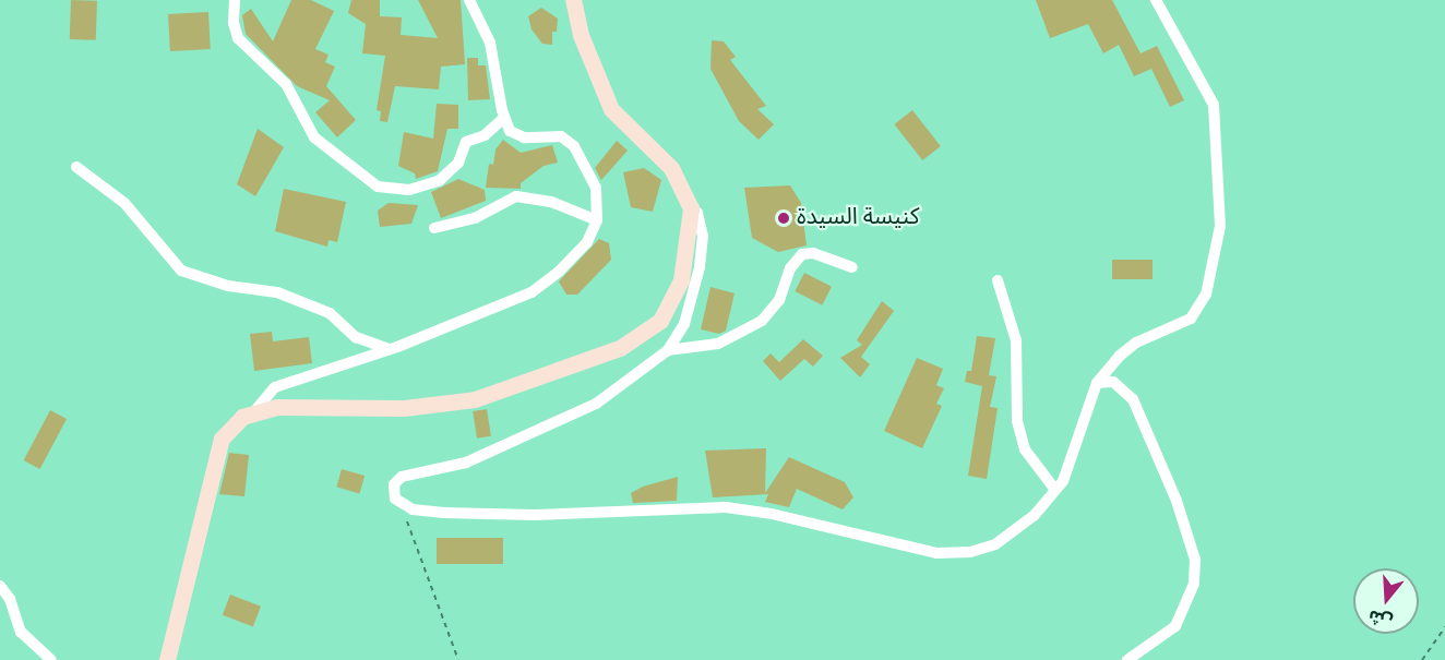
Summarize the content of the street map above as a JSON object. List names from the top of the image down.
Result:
{
  "places": ["كنيسة السيدة"],
  "north": "bottom"
}
